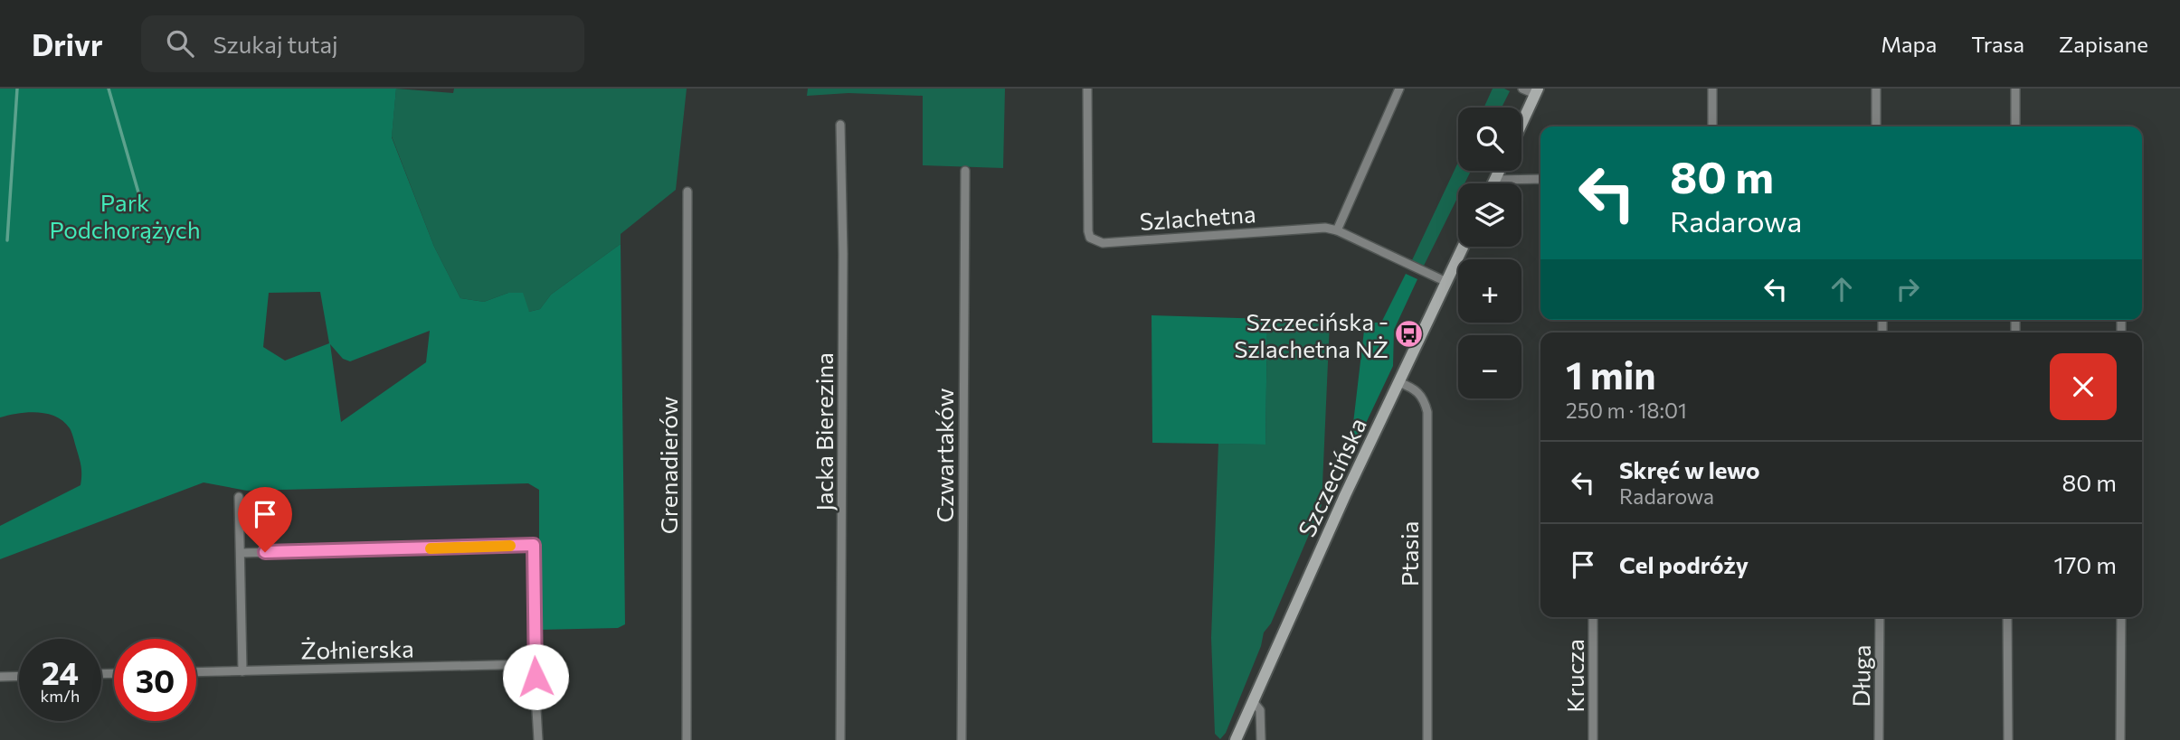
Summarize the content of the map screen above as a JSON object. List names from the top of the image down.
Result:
{
  "streets": {
    "main road": ["Szczecińska"],
    "street": [
      "Szlachetna",
      "Jacka Bierezina",
      "Czwartaków",
      "Grenadierów",
      "Ptasia",
      "Żołnierska",
      "Krucza",
      "Długa"
    ]
  },
  "crossings": [
    ["Szlachetna", "Szczecińska"],
    ["Szczecińska", "Ptasia"]
  ],
  "parks": ["Park Podchorążych"],
  "places": {
    "bus stop": ["Szczecińska - Szlachetna NŻ"]
  },
  "page": {
    "header": "Drivr",
    "search": "Szukaj tutaj",
    "nav": ["Mapa", "Trasa", "Zapisane"],
    "map_buttons": ["+", "−"],
    "turn": ["80 m", "Radarowa"],
    "heading": ["1 min", "250 m · 18:01"],
    "list": [
      {
        "name": "Skręć w lewo",
        "note": "Radarowa",
        "value": "80 m"
      },
      {
        "name": "Cel podróży",
        "value": "170 m"
      }
    ],
    "speed": "24 km/h",
    "limit": "30"
  }
}
